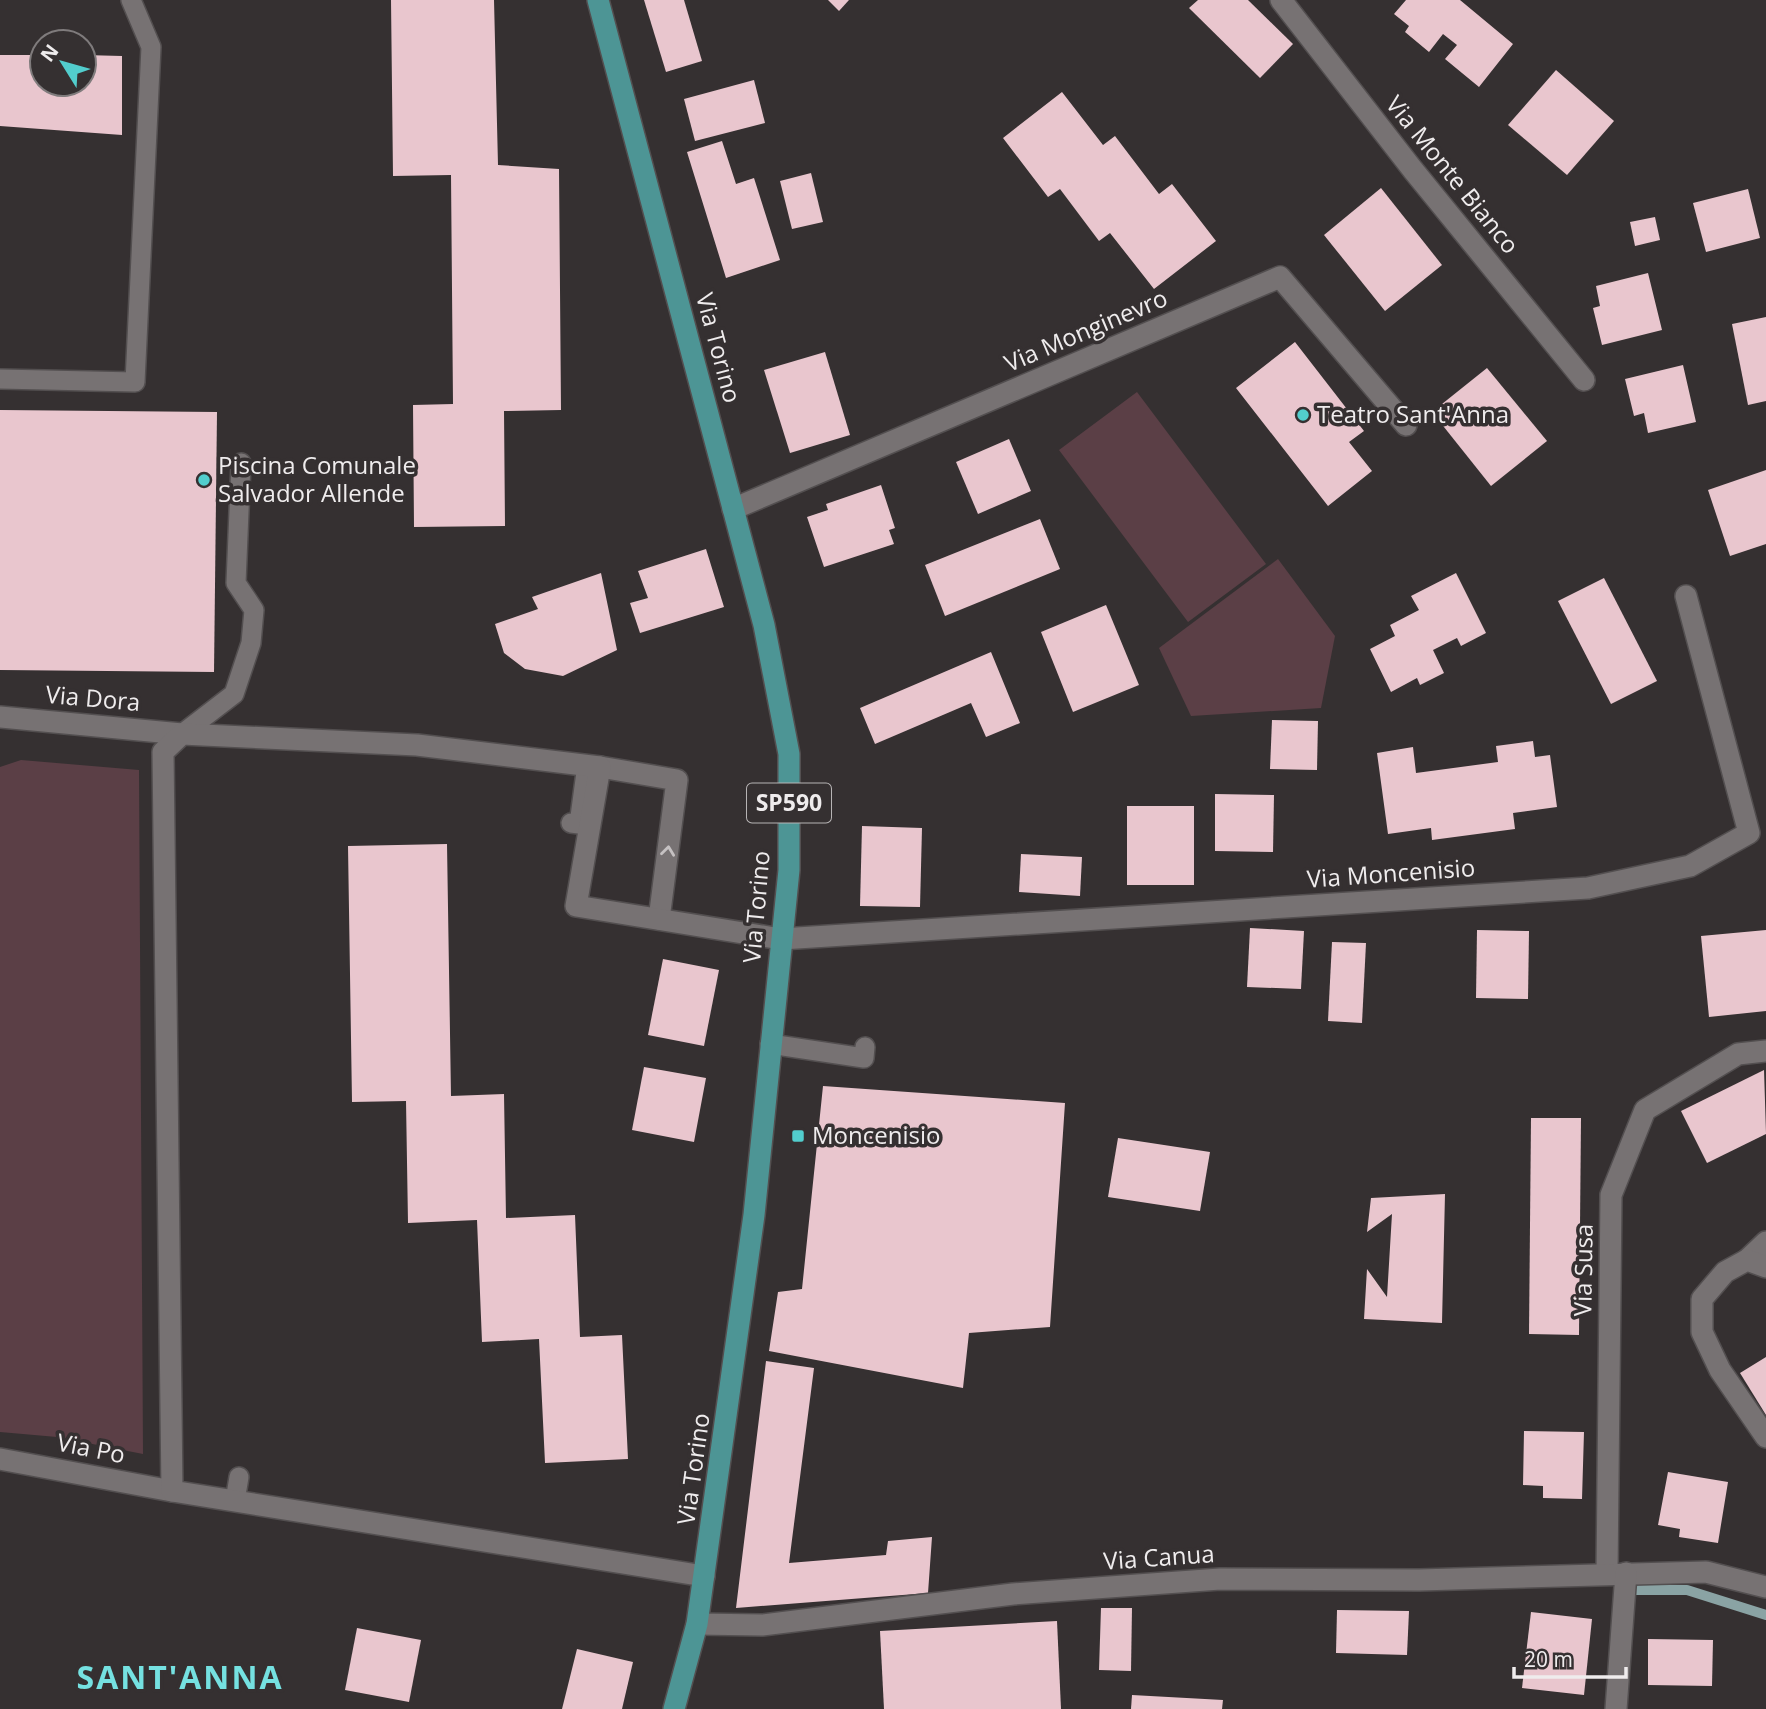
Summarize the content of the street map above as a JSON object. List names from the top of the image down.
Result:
{
  "streets": {
    "main road": ["Via Torino", "SP590"],
    "street": [
      "Via Monte Bianco",
      "Via Monginevro",
      "Via Dora",
      "Via Moncenisio",
      "Via Susa",
      "Via Po",
      "Via Canua"
    ]
  },
  "crossings": [
    ["Via Monginevro", "Via Torino"],
    ["Via Torino", "Via Moncenisio"],
    ["Via Torino", "Via Po"],
    ["Via Torino", "Via Canua"],
    ["Via Susa", "Via Canua"]
  ],
  "districts": ["SANT'ANNA"],
  "places": {
    "other": ["Teatro Sant'Anna", "Piscina Comunale Salvador Allende"],
    "transit": ["Moncenisio"]
  },
  "scale_bar": "20 m",
  "north": "top left"
}
